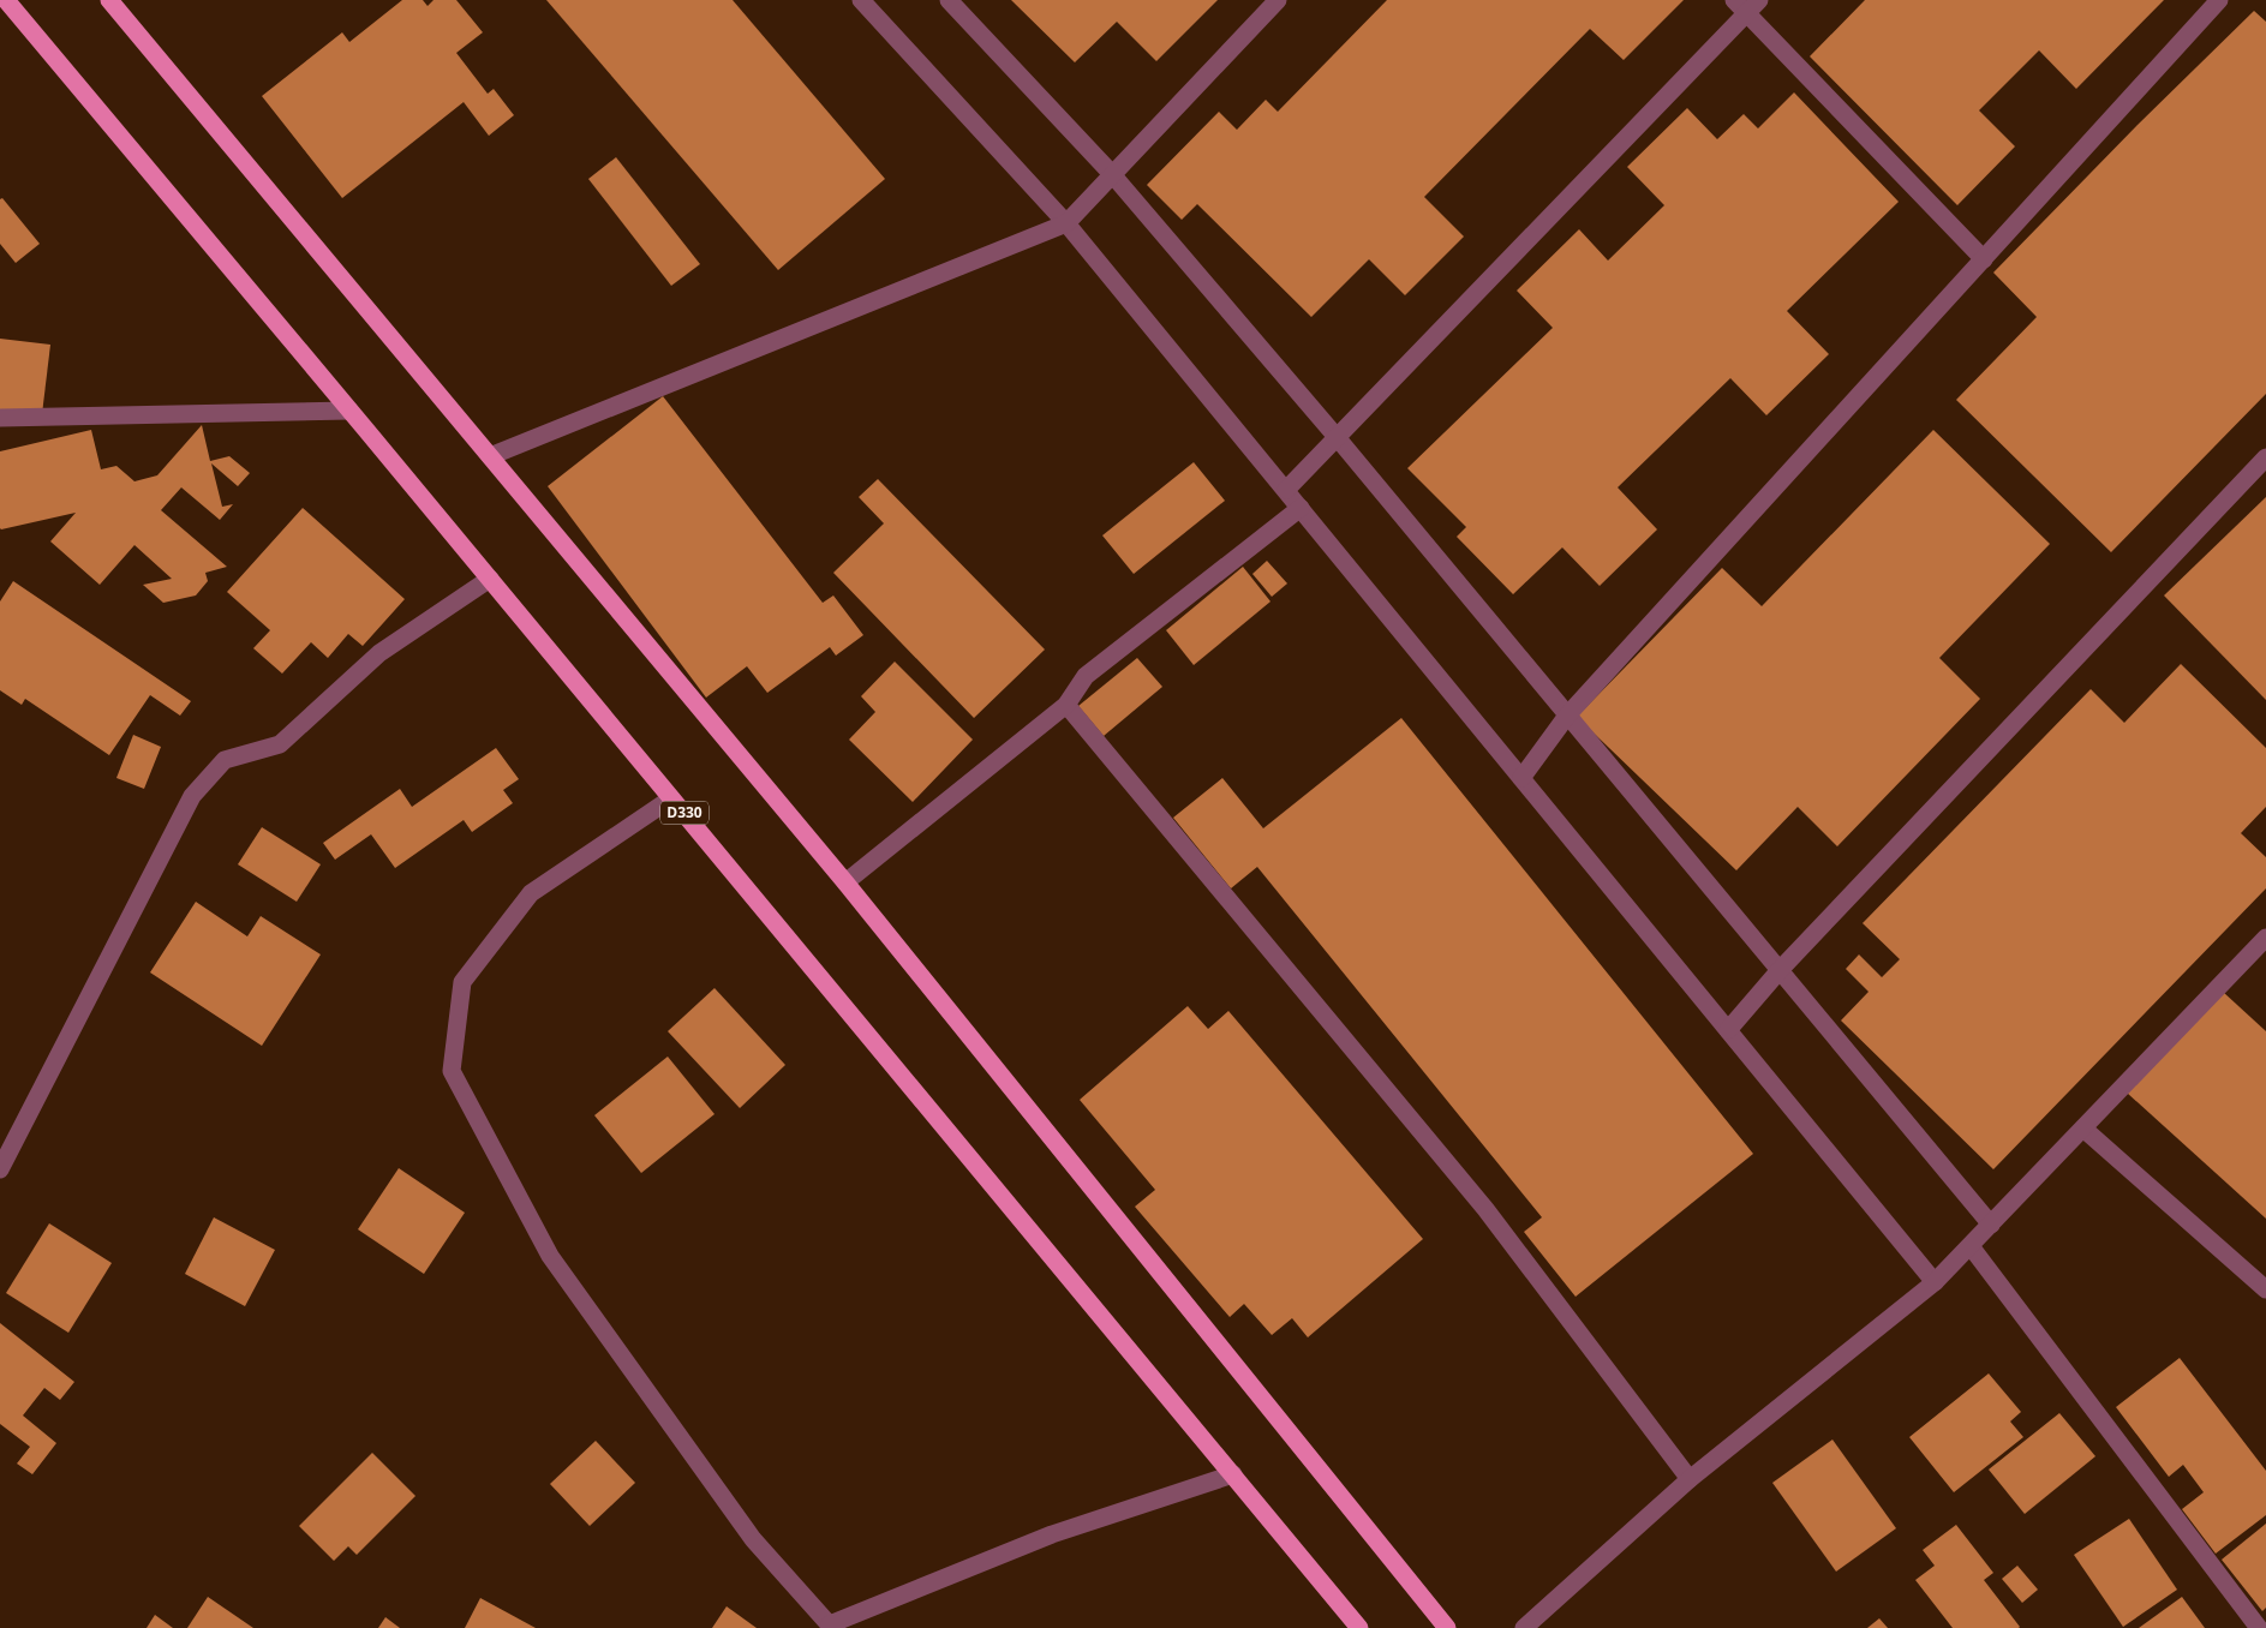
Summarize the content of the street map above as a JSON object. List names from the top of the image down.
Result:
{
  "streets": {
    "main road": ["D330"]
  }
}
